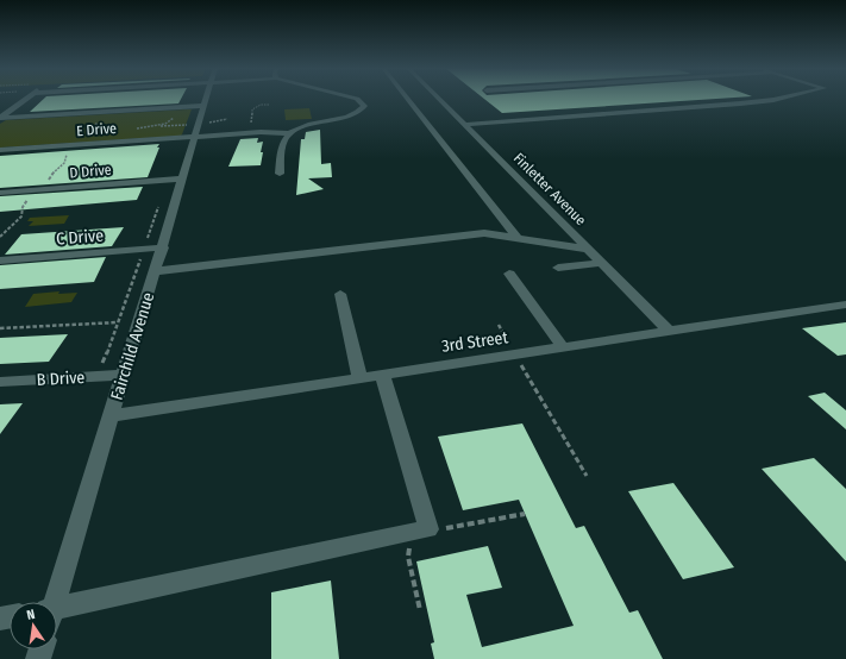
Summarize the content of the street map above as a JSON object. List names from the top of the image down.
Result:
{
  "streets": {
    "street": [
      "E Drive",
      "D Drive",
      "Finletter Avenue",
      "C Drive",
      "3rd Street",
      "Fairchild Avenue",
      "B Drive"
    ]
  },
  "crossings": [
    ["E Drive", "Fairchild Avenue"],
    ["D Drive", "Fairchild Avenue"],
    ["Finletter Avenue", "3rd Street"],
    ["C Drive", "Fairchild Avenue"],
    ["3rd Street", "Fairchild Avenue"],
    ["Fairchild Avenue", "B Drive"]
  ],
  "north": "top"
}
